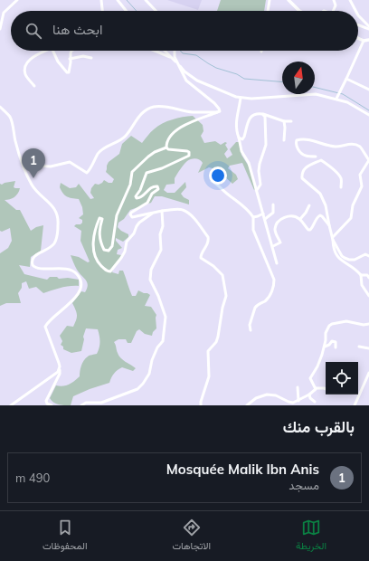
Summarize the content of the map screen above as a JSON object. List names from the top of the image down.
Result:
{
  "north": "top",
  "page": {
    "search": "ابحث هنا",
    "pins": "1",
    "heading": "بالقرب منك",
    "list": [
      {
        "mark": "1",
        "name": "Mosquée Malik Ibn Anis",
        "note": "مسجد",
        "value": "490 m"
      }
    ],
    "nav": ["الخريطة", "الاتجاهات", "المحفوظات"]
  }
}
